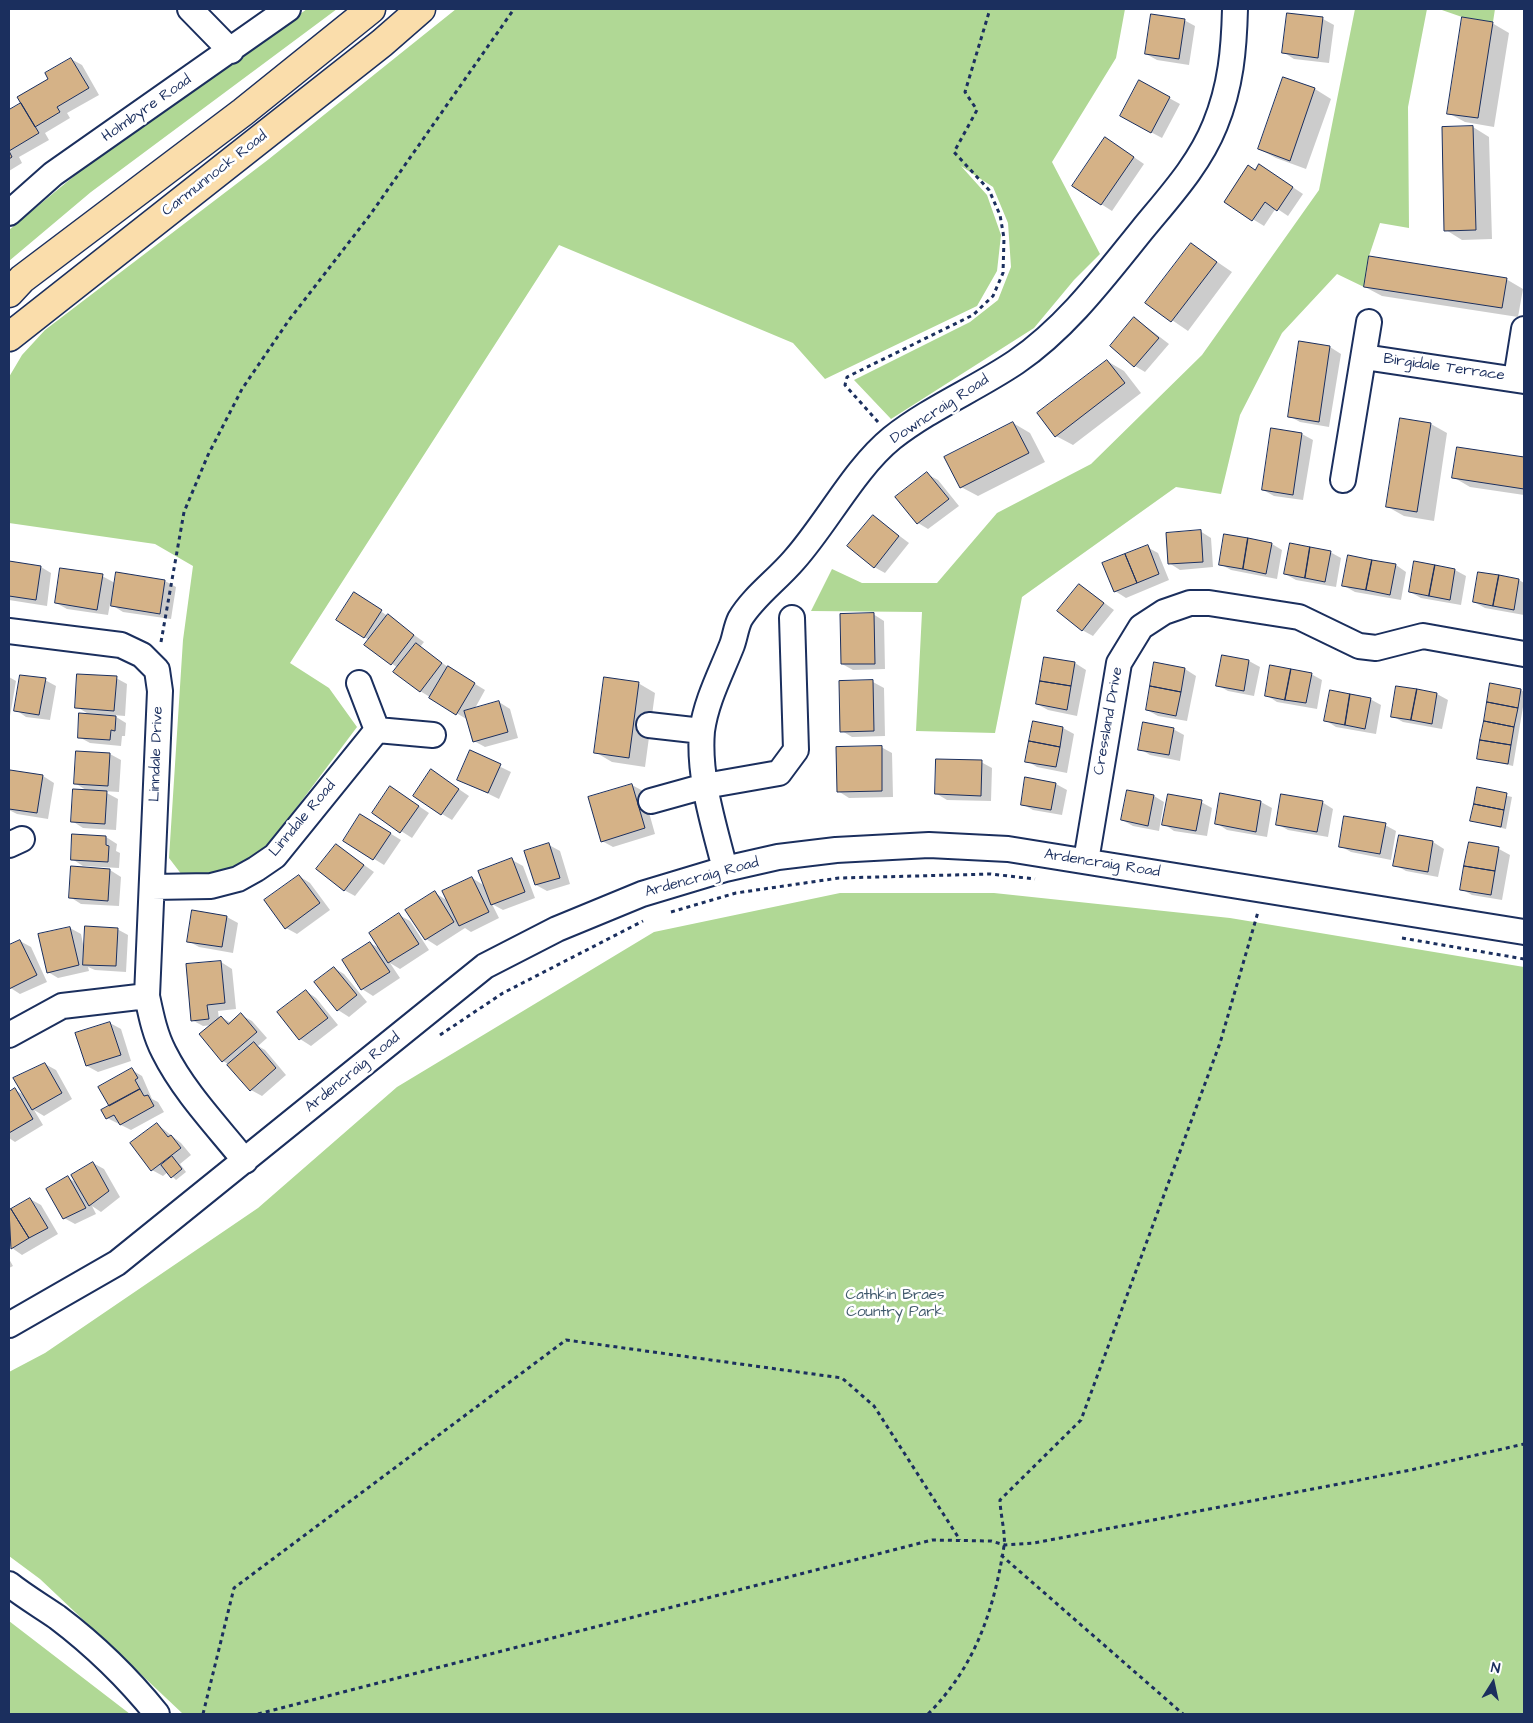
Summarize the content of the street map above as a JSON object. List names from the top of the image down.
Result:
{
  "streets": {
    "main road": ["Carmunnock Road"],
    "street": [
      "Holmbyre Road",
      "Birgidale Terrace",
      "Downcraig Road",
      "Cressland Drive",
      "Linndale Drive",
      "Linndale Road",
      "Ardencraig Road"
    ]
  },
  "crossings": [
    ["Downcraig Road", "Ardencraig Road"],
    ["Cressland Drive", "Ardencraig Road"],
    ["Linndale Drive", "Linndale Road"],
    ["Linndale Drive", "Ardencraig Road"]
  ],
  "parks": ["Cathkin Braes Country Park"],
  "north": "top"
}
